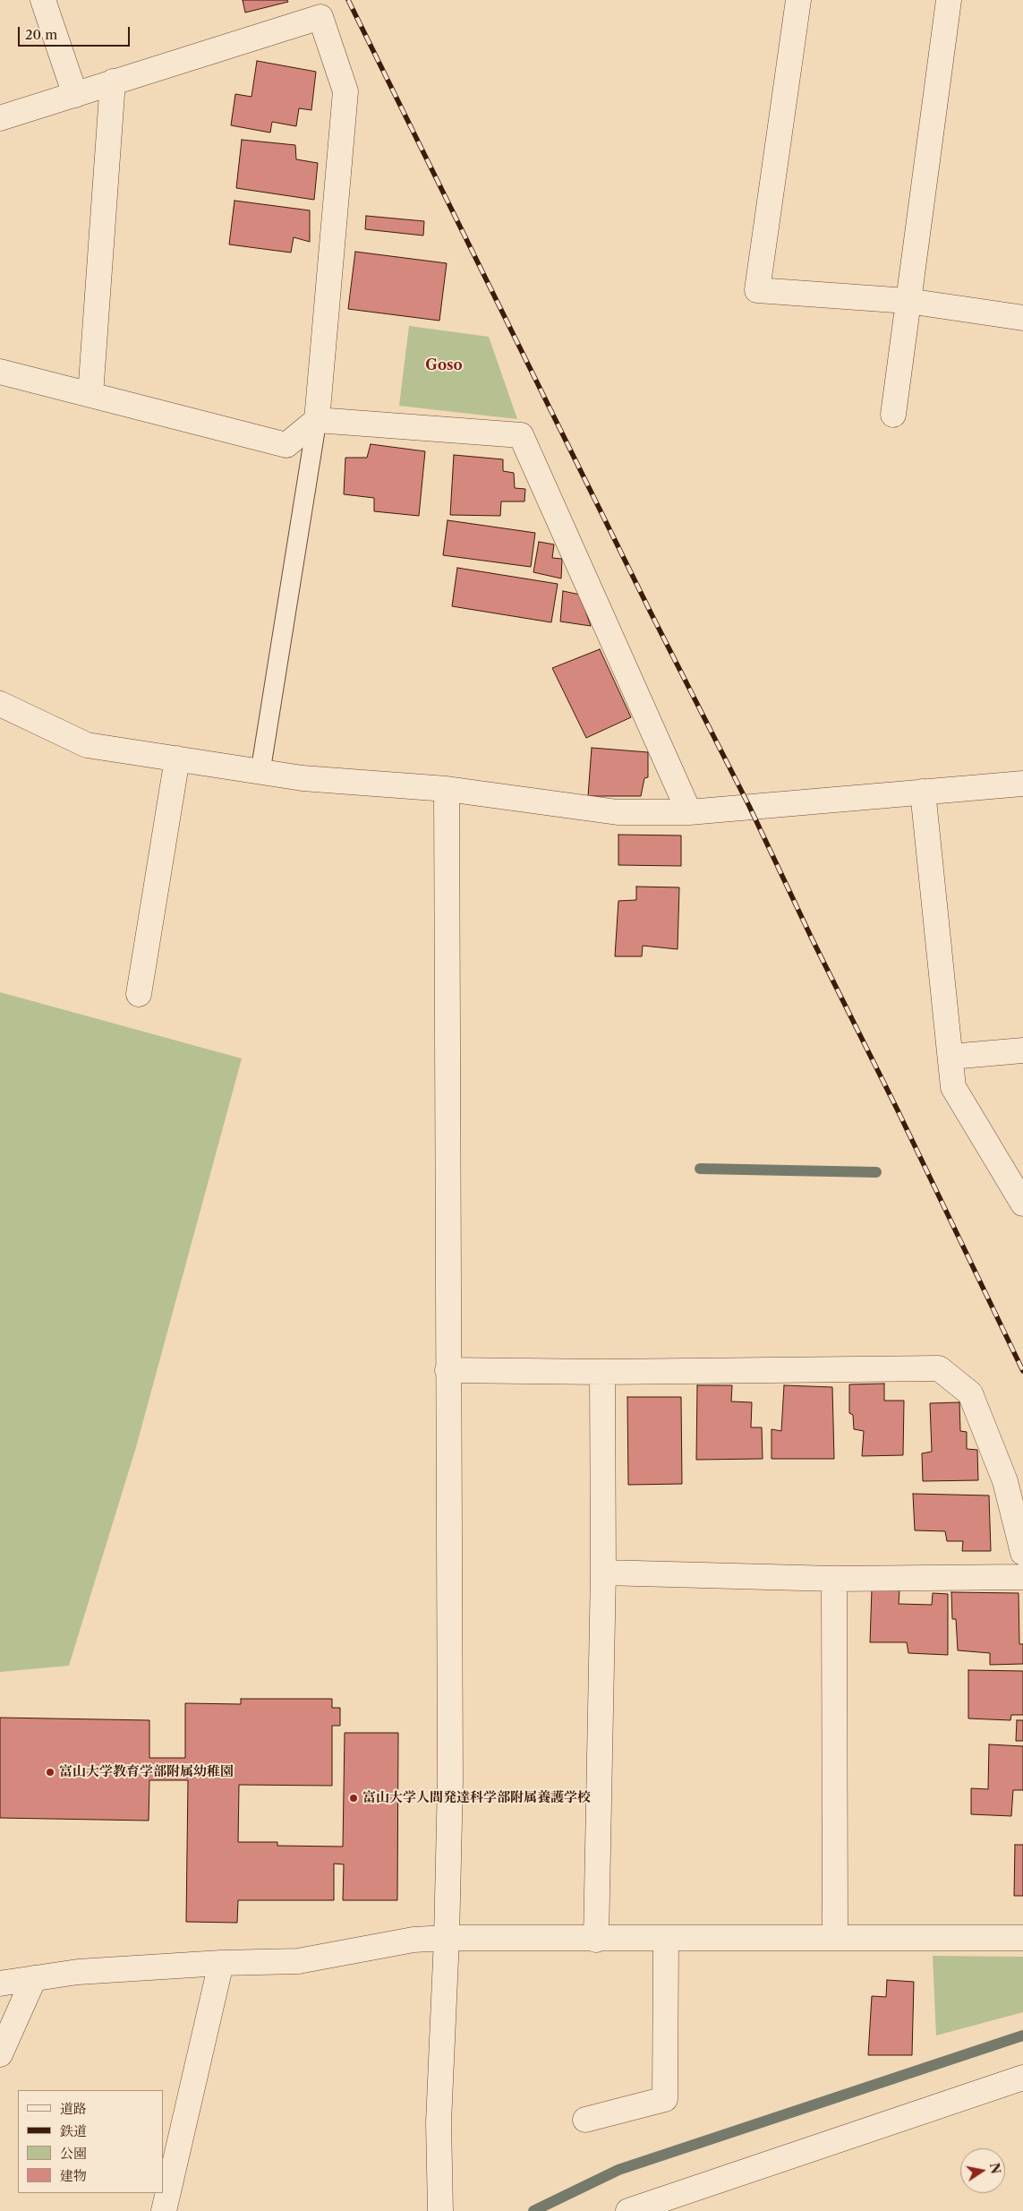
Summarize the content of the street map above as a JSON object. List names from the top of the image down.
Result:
{
  "districts": ["Goso"],
  "places": ["富山大学教育学部附属幼稚園", "富山大学人間発達科学部附属養護学校"],
  "legend": [
    "道路",
    "鉄道",
    "公園",
    "建物"
  ],
  "scale_bar": "20 m",
  "north": "right"
}
